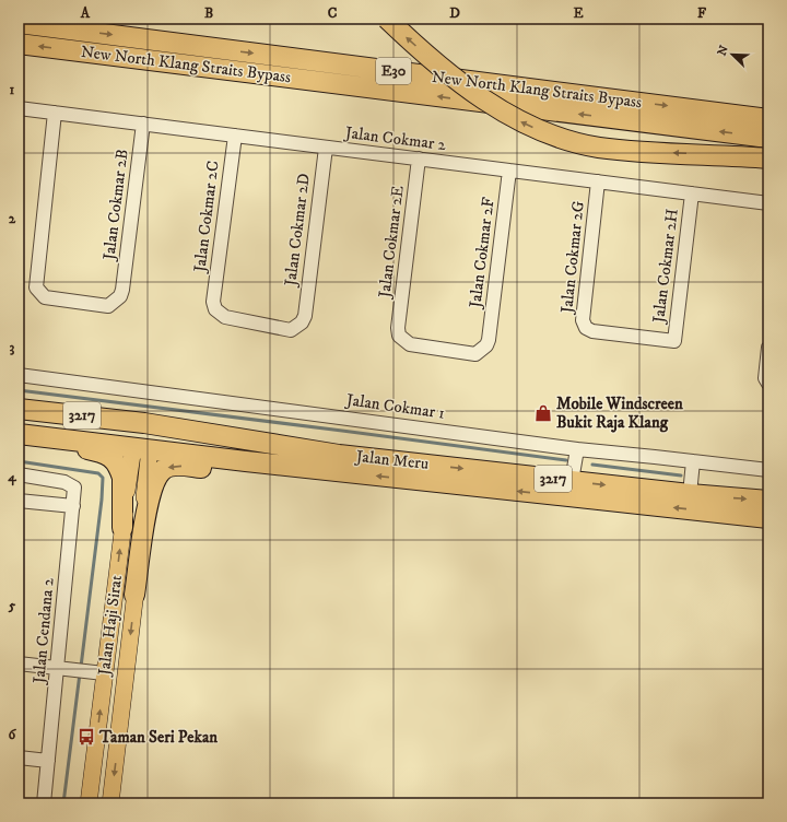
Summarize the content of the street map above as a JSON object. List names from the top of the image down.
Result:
{
  "streets": {
    "highway": [
      "New North Klang Straits Bypass",
      "E30",
      "3217",
      "Jalan Meru"
    ],
    "main road": ["Jalan Haji Sirat"],
    "street": [
      "Jalan Cokmar 2",
      "Jalan Cokmar 2B",
      "Jalan Cokmar 2C",
      "Jalan Cokmar 2D",
      "Jalan Cokmar 2E",
      "Jalan Cokmar 2F",
      "Jalan Cokmar 2G",
      "Jalan Cokmar 2H",
      "Jalan Cokmar 1",
      "Jalan Cendana 2"
    ]
  },
  "crossings": [
    ["Jalan Cokmar 2", "Jalan Cokmar 2B"],
    ["Jalan Cokmar 2", "Jalan Cokmar 2C"],
    ["Jalan Cokmar 2", "Jalan Cokmar 2D"],
    ["Jalan Cokmar 2", "Jalan Cokmar 2E"],
    ["Jalan Cokmar 2", "Jalan Cokmar 2F"],
    ["Jalan Cokmar 2", "Jalan Cokmar 2G"],
    ["Jalan Cokmar 2", "Jalan Cokmar 2H"],
    ["Jalan Cokmar 2C", "Jalan Cokmar 2D"],
    ["Jalan Cokmar 2E", "Jalan Cokmar 2F"],
    ["Jalan Cokmar 2G", "Jalan Cokmar 2H"],
    ["Jalan Meru", "Jalan Haji Sirat"]
  ],
  "places": {
    "shop": ["Mobile Windscreen Bukit Raja Klang"],
    "bus stop": ["Taman Seri Pekan"]
  },
  "north": "top left",
  "grid": {
    "columns": [
      "A",
      "B",
      "C",
      "D",
      "E",
      "F"
    ],
    "rows": [
      "1",
      "2",
      "3",
      "4",
      "5",
      "6"
    ]
  }
}
